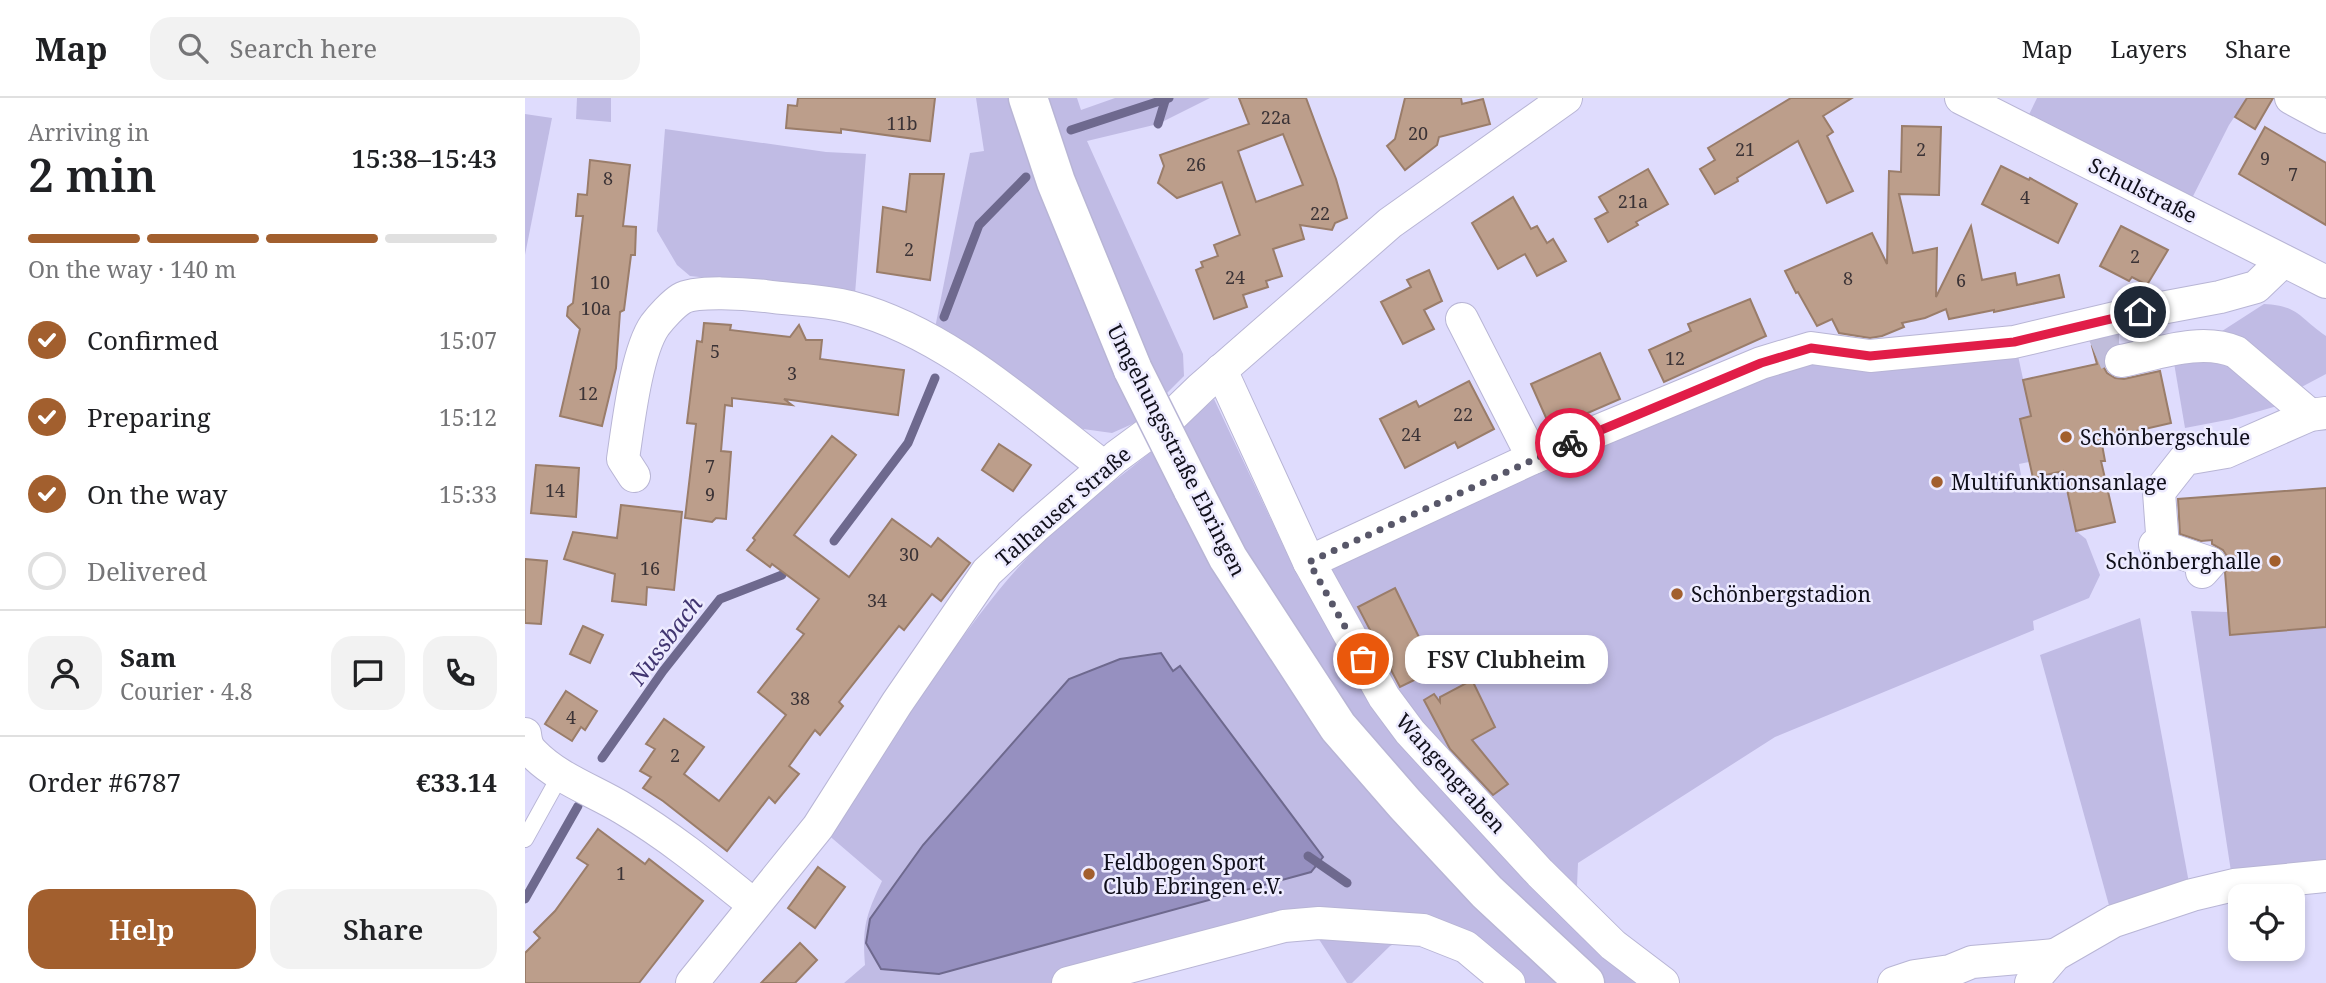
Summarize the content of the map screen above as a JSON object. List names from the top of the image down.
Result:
{
  "streets": {
    "street": [
      "Schulstraße",
      "Umgehungsstraße Ebringen",
      "Talhauser Straße",
      "Wangengraben"
    ]
  },
  "crossings": [
    ["Talhauser Straße", "Wangengraben"]
  ],
  "water": ["Nussbach"],
  "places": [
    "Schönbergschule",
    "Multifunktionsanlage",
    "Schönberghalle",
    "Schönbergstadion",
    "FSV Clubheim",
    "Feldbogen Sport Club Ebringen e.V."
  ],
  "house_numbers": [
    "22a",
    "11b",
    "20",
    "21",
    "2",
    "9",
    "26",
    "7",
    "8",
    "4",
    "21a",
    "22",
    "2",
    "2",
    "24",
    "8",
    "6",
    "10",
    "10a",
    "5",
    "12",
    "3",
    "12",
    "22",
    "24",
    "7",
    "14",
    "9",
    "30",
    "16",
    "34",
    "38",
    "4",
    "2",
    "1"
  ],
  "page": {
    "header": "Map",
    "search": "Search here",
    "nav": ["Map", "Layers", "Share"],
    "heading": ["2 min", "Arriving in", "15:38–15:43"],
    "panel": [
      "Sam",
      "Courier · 4.8",
      "Order #6787",
      "€33.14"
    ],
    "bar": "On the way · 140 m",
    "list": [
      ["Confirmed", "15:07"],
      ["Preparing", "15:12"],
      ["On the way", "15:33"],
      "Delivered"
    ],
    "bubble": "FSV Clubheim",
    "buttons": ["Help", "Share"]
  }
}
